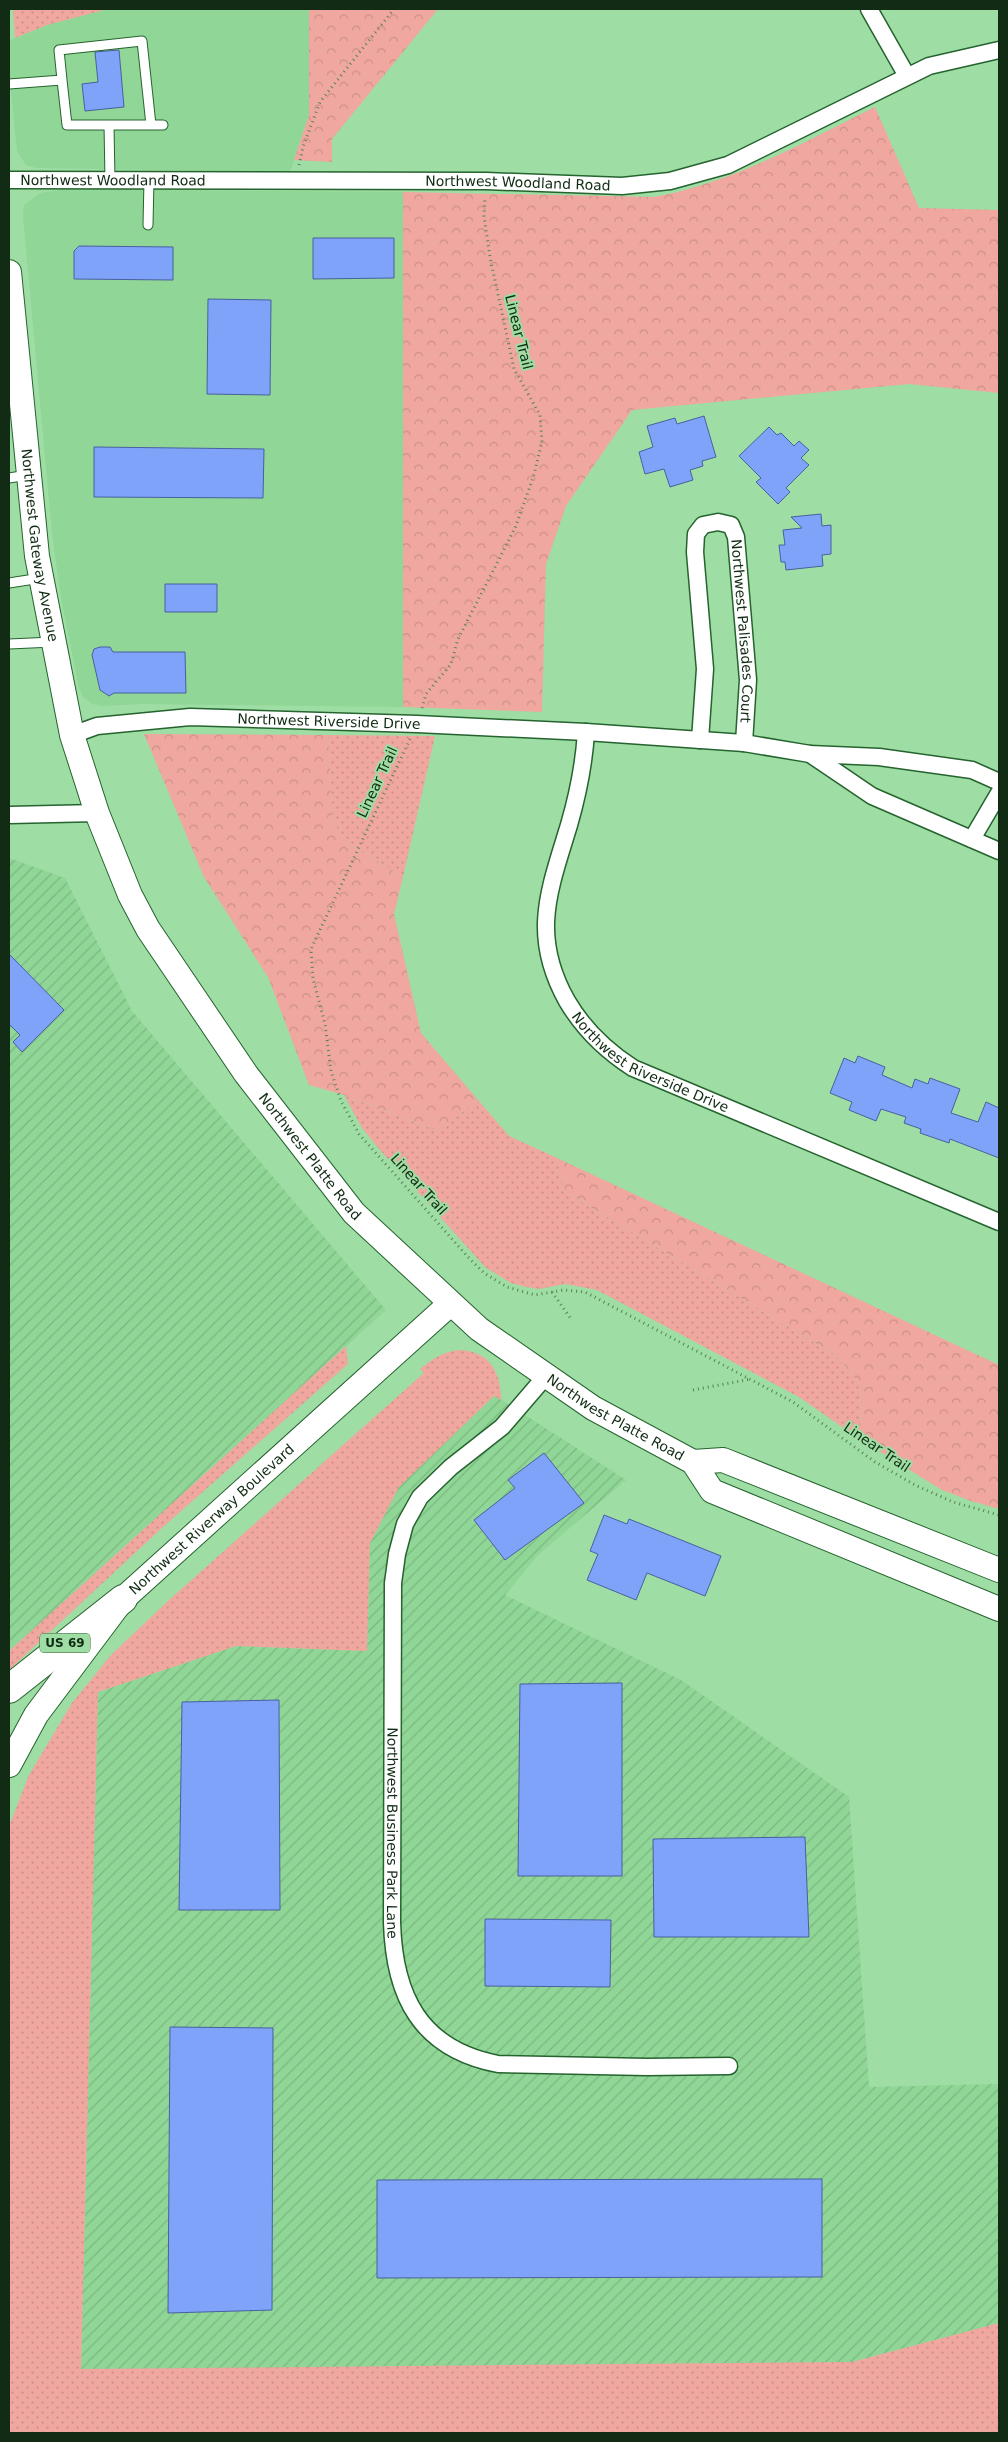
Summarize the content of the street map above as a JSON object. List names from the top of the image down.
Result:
{
  "streets": {
    "highway": ["US 69"],
    "main road": ["Northwest Gateway Avenue", "Northwest Platte Road", "Northwest Riverway Boulevard"],
    "street": [
      "Northwest Woodland Road",
      "Northwest Palisades Court",
      "Northwest Riverside Drive",
      "Northwest Business Park Lane"
    ],
    "path": ["Linear Trail"]
  },
  "crossings": [
    ["Northwest Woodland Road", "Linear Trail"],
    ["Linear Trail", "Northwest Riverside Drive"],
    ["Northwest Gateway Avenue", "Northwest Riverside Drive"],
    ["Northwest Gateway Avenue", "Northwest Platte Road"],
    ["Northwest Palisades Court", "Northwest Riverside Drive"],
    ["Northwest Platte Road", "Northwest Riverway Boulevard"],
    ["Northwest Platte Road", "Northwest Business Park Lane"],
    ["Northwest Riverway Boulevard", "US 69"]
  ]
}
